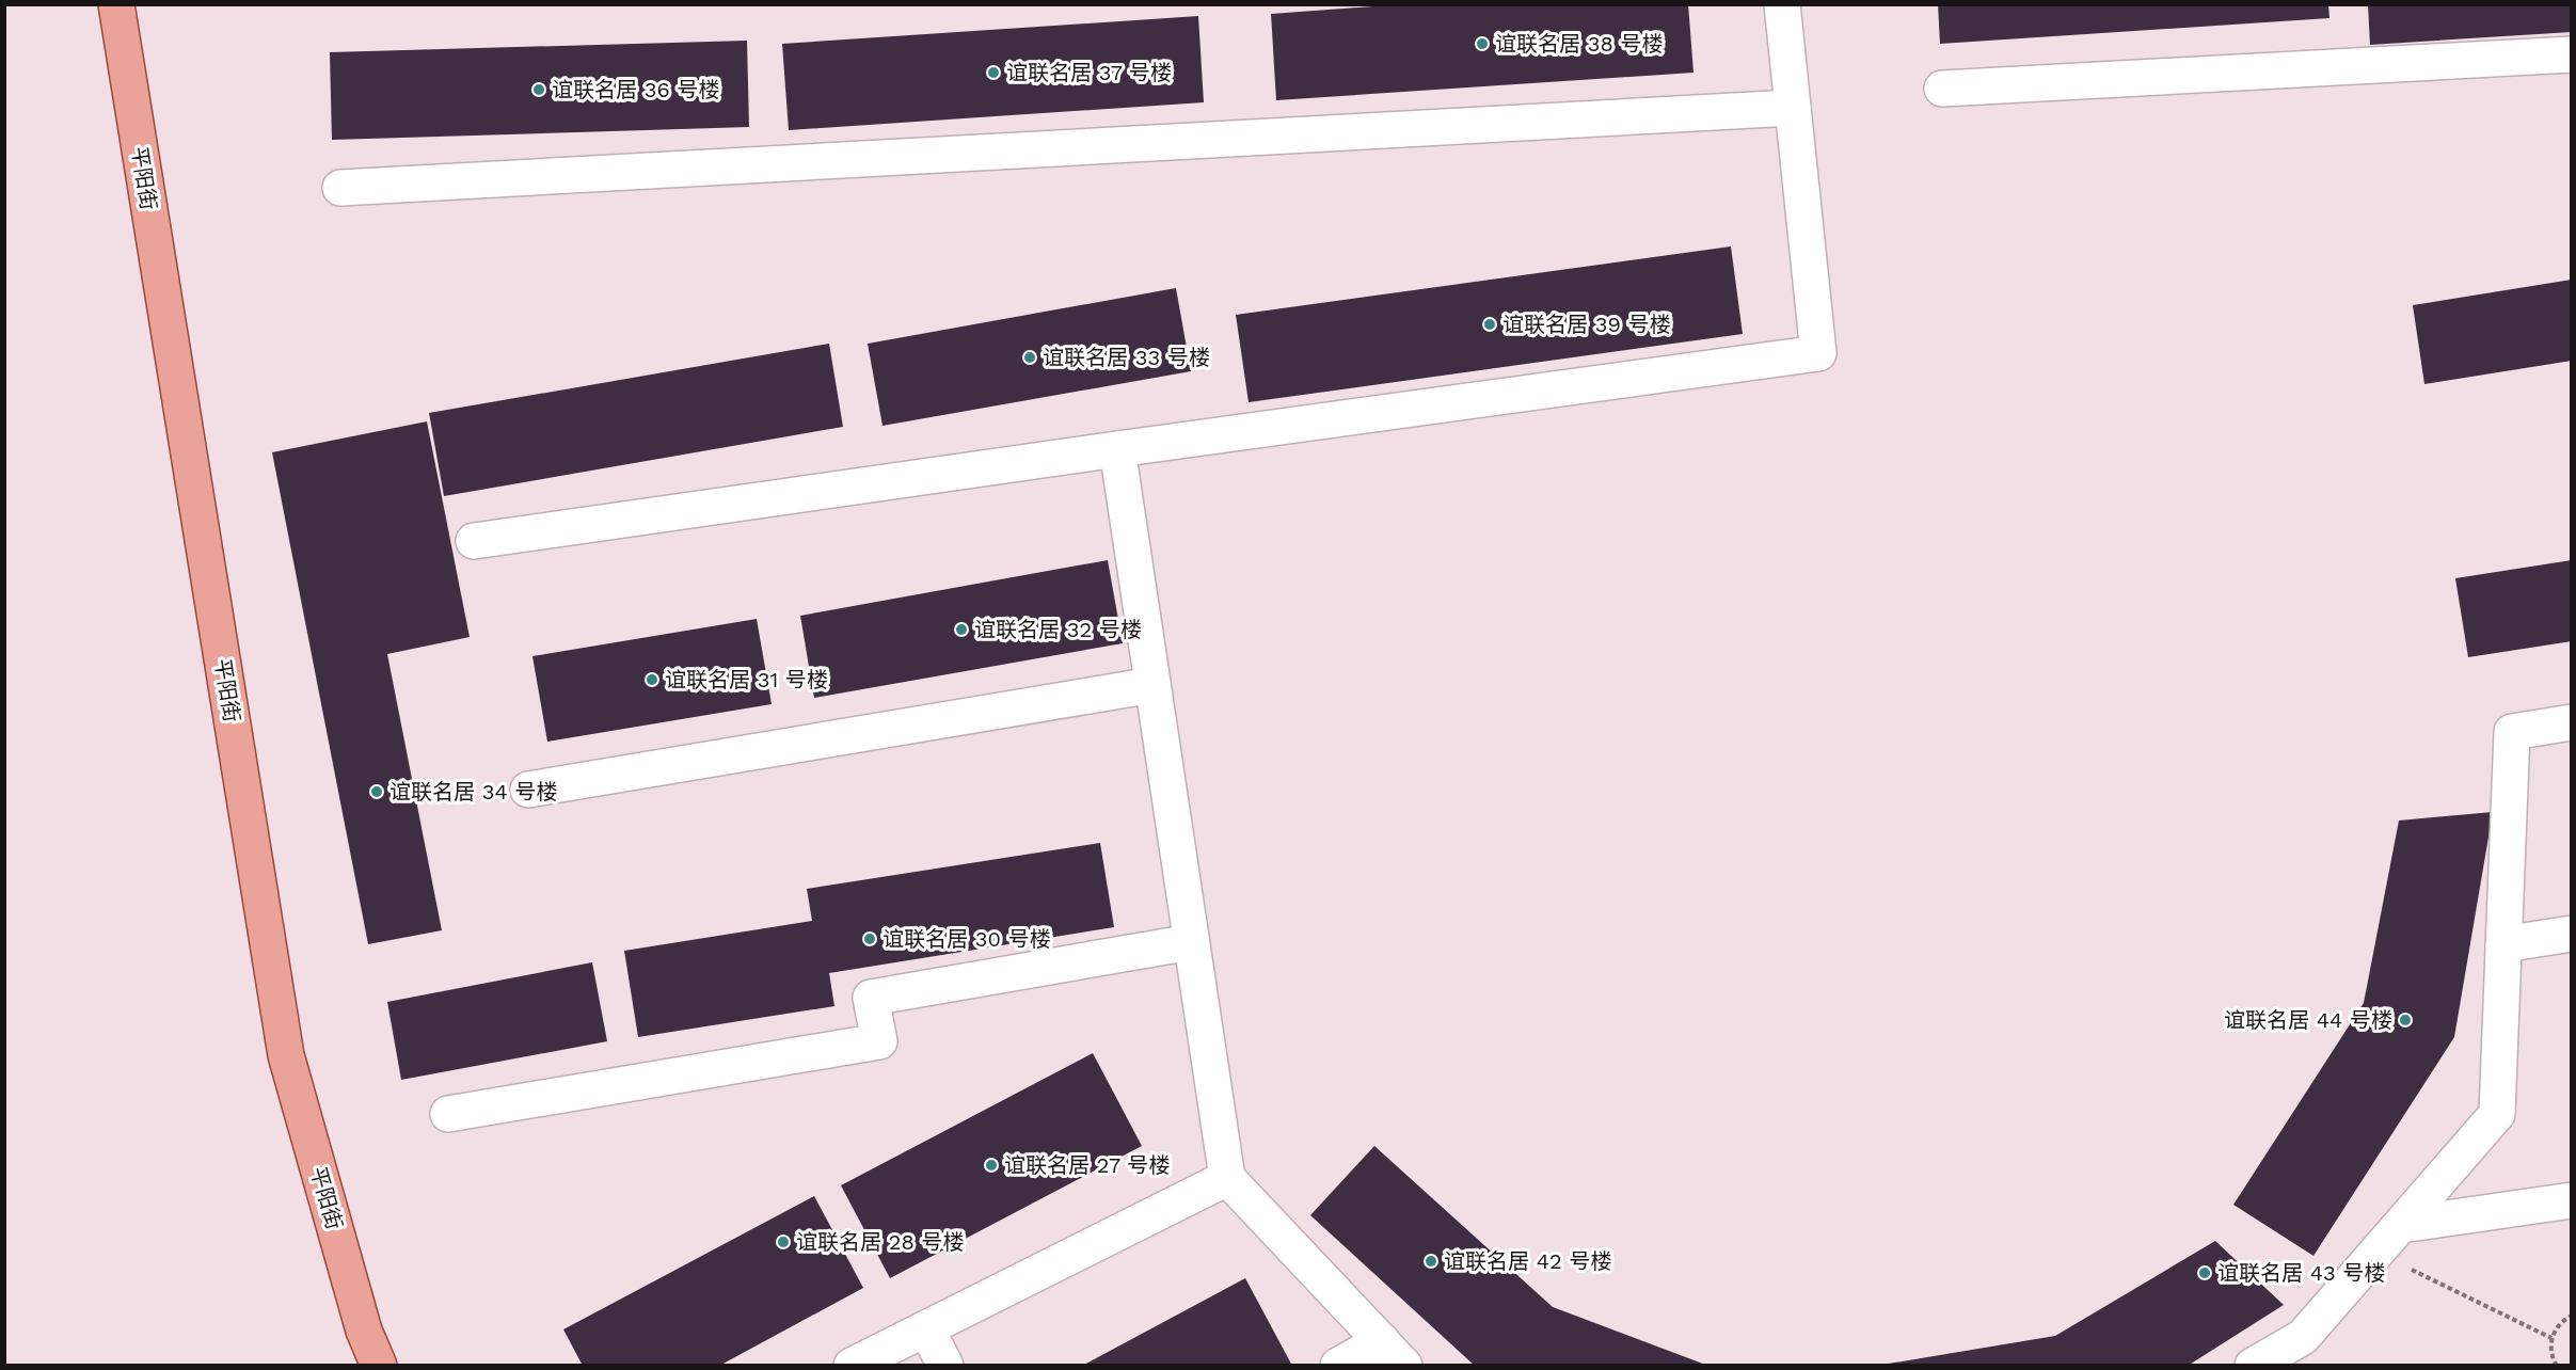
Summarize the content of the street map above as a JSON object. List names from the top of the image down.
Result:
{
  "streets": {
    "main road": ["平阳街"]
  },
  "places": [
    "谊联名居 38 号楼",
    "谊联名居 37 号楼",
    "谊联名居 36 号楼",
    "谊联名居 39 号楼",
    "谊联名居 33 号楼",
    "谊联名居 32 号楼",
    "谊联名居 31 号楼",
    "谊联名居 34 号楼",
    "谊联名居 30 号楼",
    "谊联名居 44 号楼",
    "谊联名居 27 号楼",
    "谊联名居 28 号楼",
    "谊联名居 42 号楼",
    "谊联名居 43 号楼"
  ]
}
